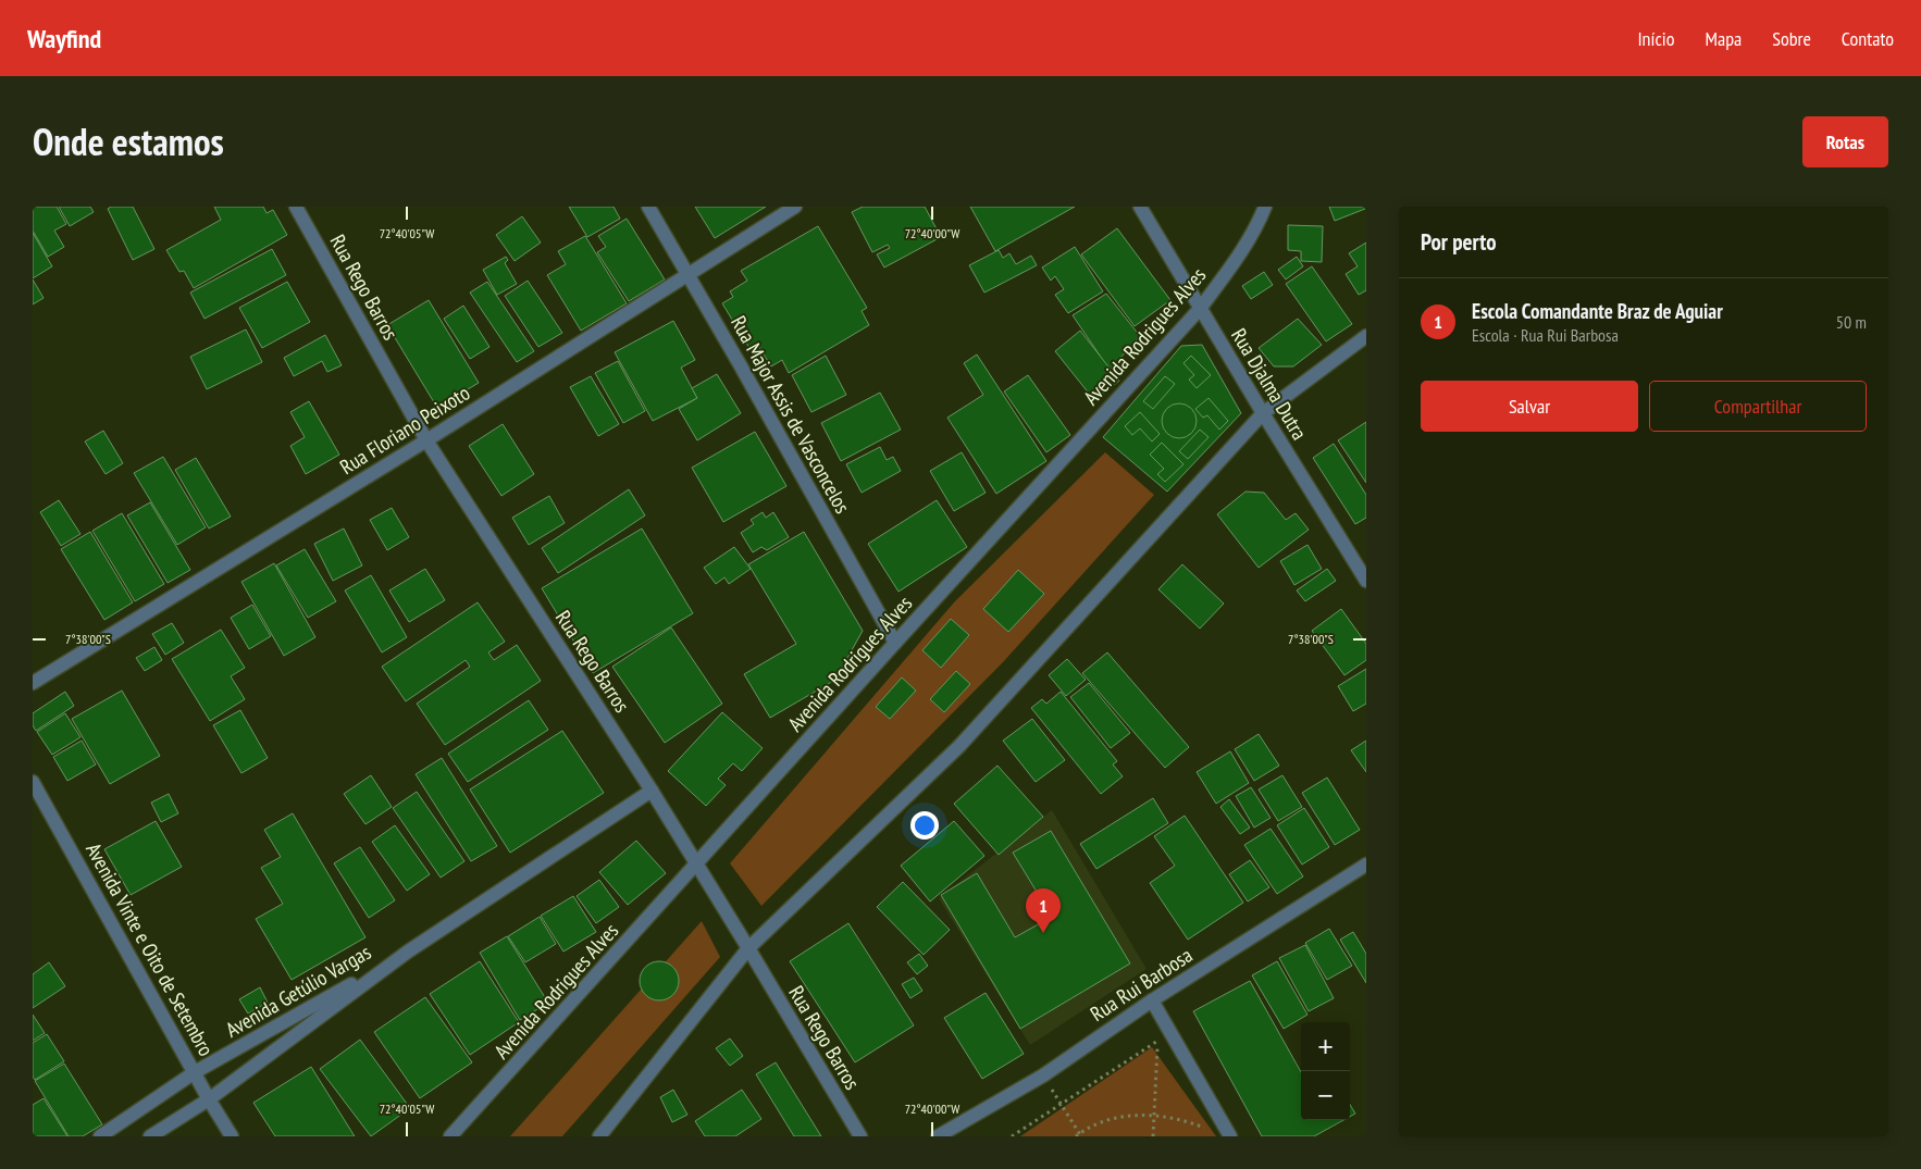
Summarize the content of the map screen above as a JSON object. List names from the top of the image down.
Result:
{
  "streets": {
    "street": [
      "Rua Rego Barros",
      "Avenida Rodrigues Alves",
      "Rua Djalma Dutra",
      "Rua Major Assis de Vasconcelos",
      "Rua Floriano Peixoto",
      "Avenida Vinte e Oito de Setembro",
      "Rua Rui Barbosa",
      "Avenida Getúlio Vargas"
    ]
  },
  "crossings": [
    ["Rua Rego Barros", "Avenida Rodrigues Alves"],
    ["Rua Rego Barros", "Rua Floriano Peixoto"],
    ["Rua Rego Barros", "Avenida Getúlio Vargas"],
    ["Avenida Rodrigues Alves", "Rua Djalma Dutra"],
    ["Avenida Rodrigues Alves", "Rua Major Assis de Vasconcelos"],
    ["Rua Major Assis de Vasconcelos", "Rua Floriano Peixoto"],
    ["Avenida Vinte e Oito de Setembro", "Avenida Getúlio Vargas"]
  ],
  "page": {
    "header": "Wayfind",
    "nav": [
      "Início",
      "Mapa",
      "Sobre",
      "Contato"
    ],
    "title": "Onde estamos",
    "buttons": [
      "Rotas",
      ["Salvar", "Compartilhar"]
    ],
    "heading": "Por perto",
    "list": [
      {
        "mark": "1",
        "name": "Escola Comandante Braz de Aguiar",
        "note": "Escola · Rua Rui Barbosa",
        "value": "50 m"
      }
    ],
    "pins": "1",
    "map_buttons": ["+", "−"]
  },
  "coordinates": ["72°40'05\"W", "72°40'00\"W", "7°38'00\"S"]
}
